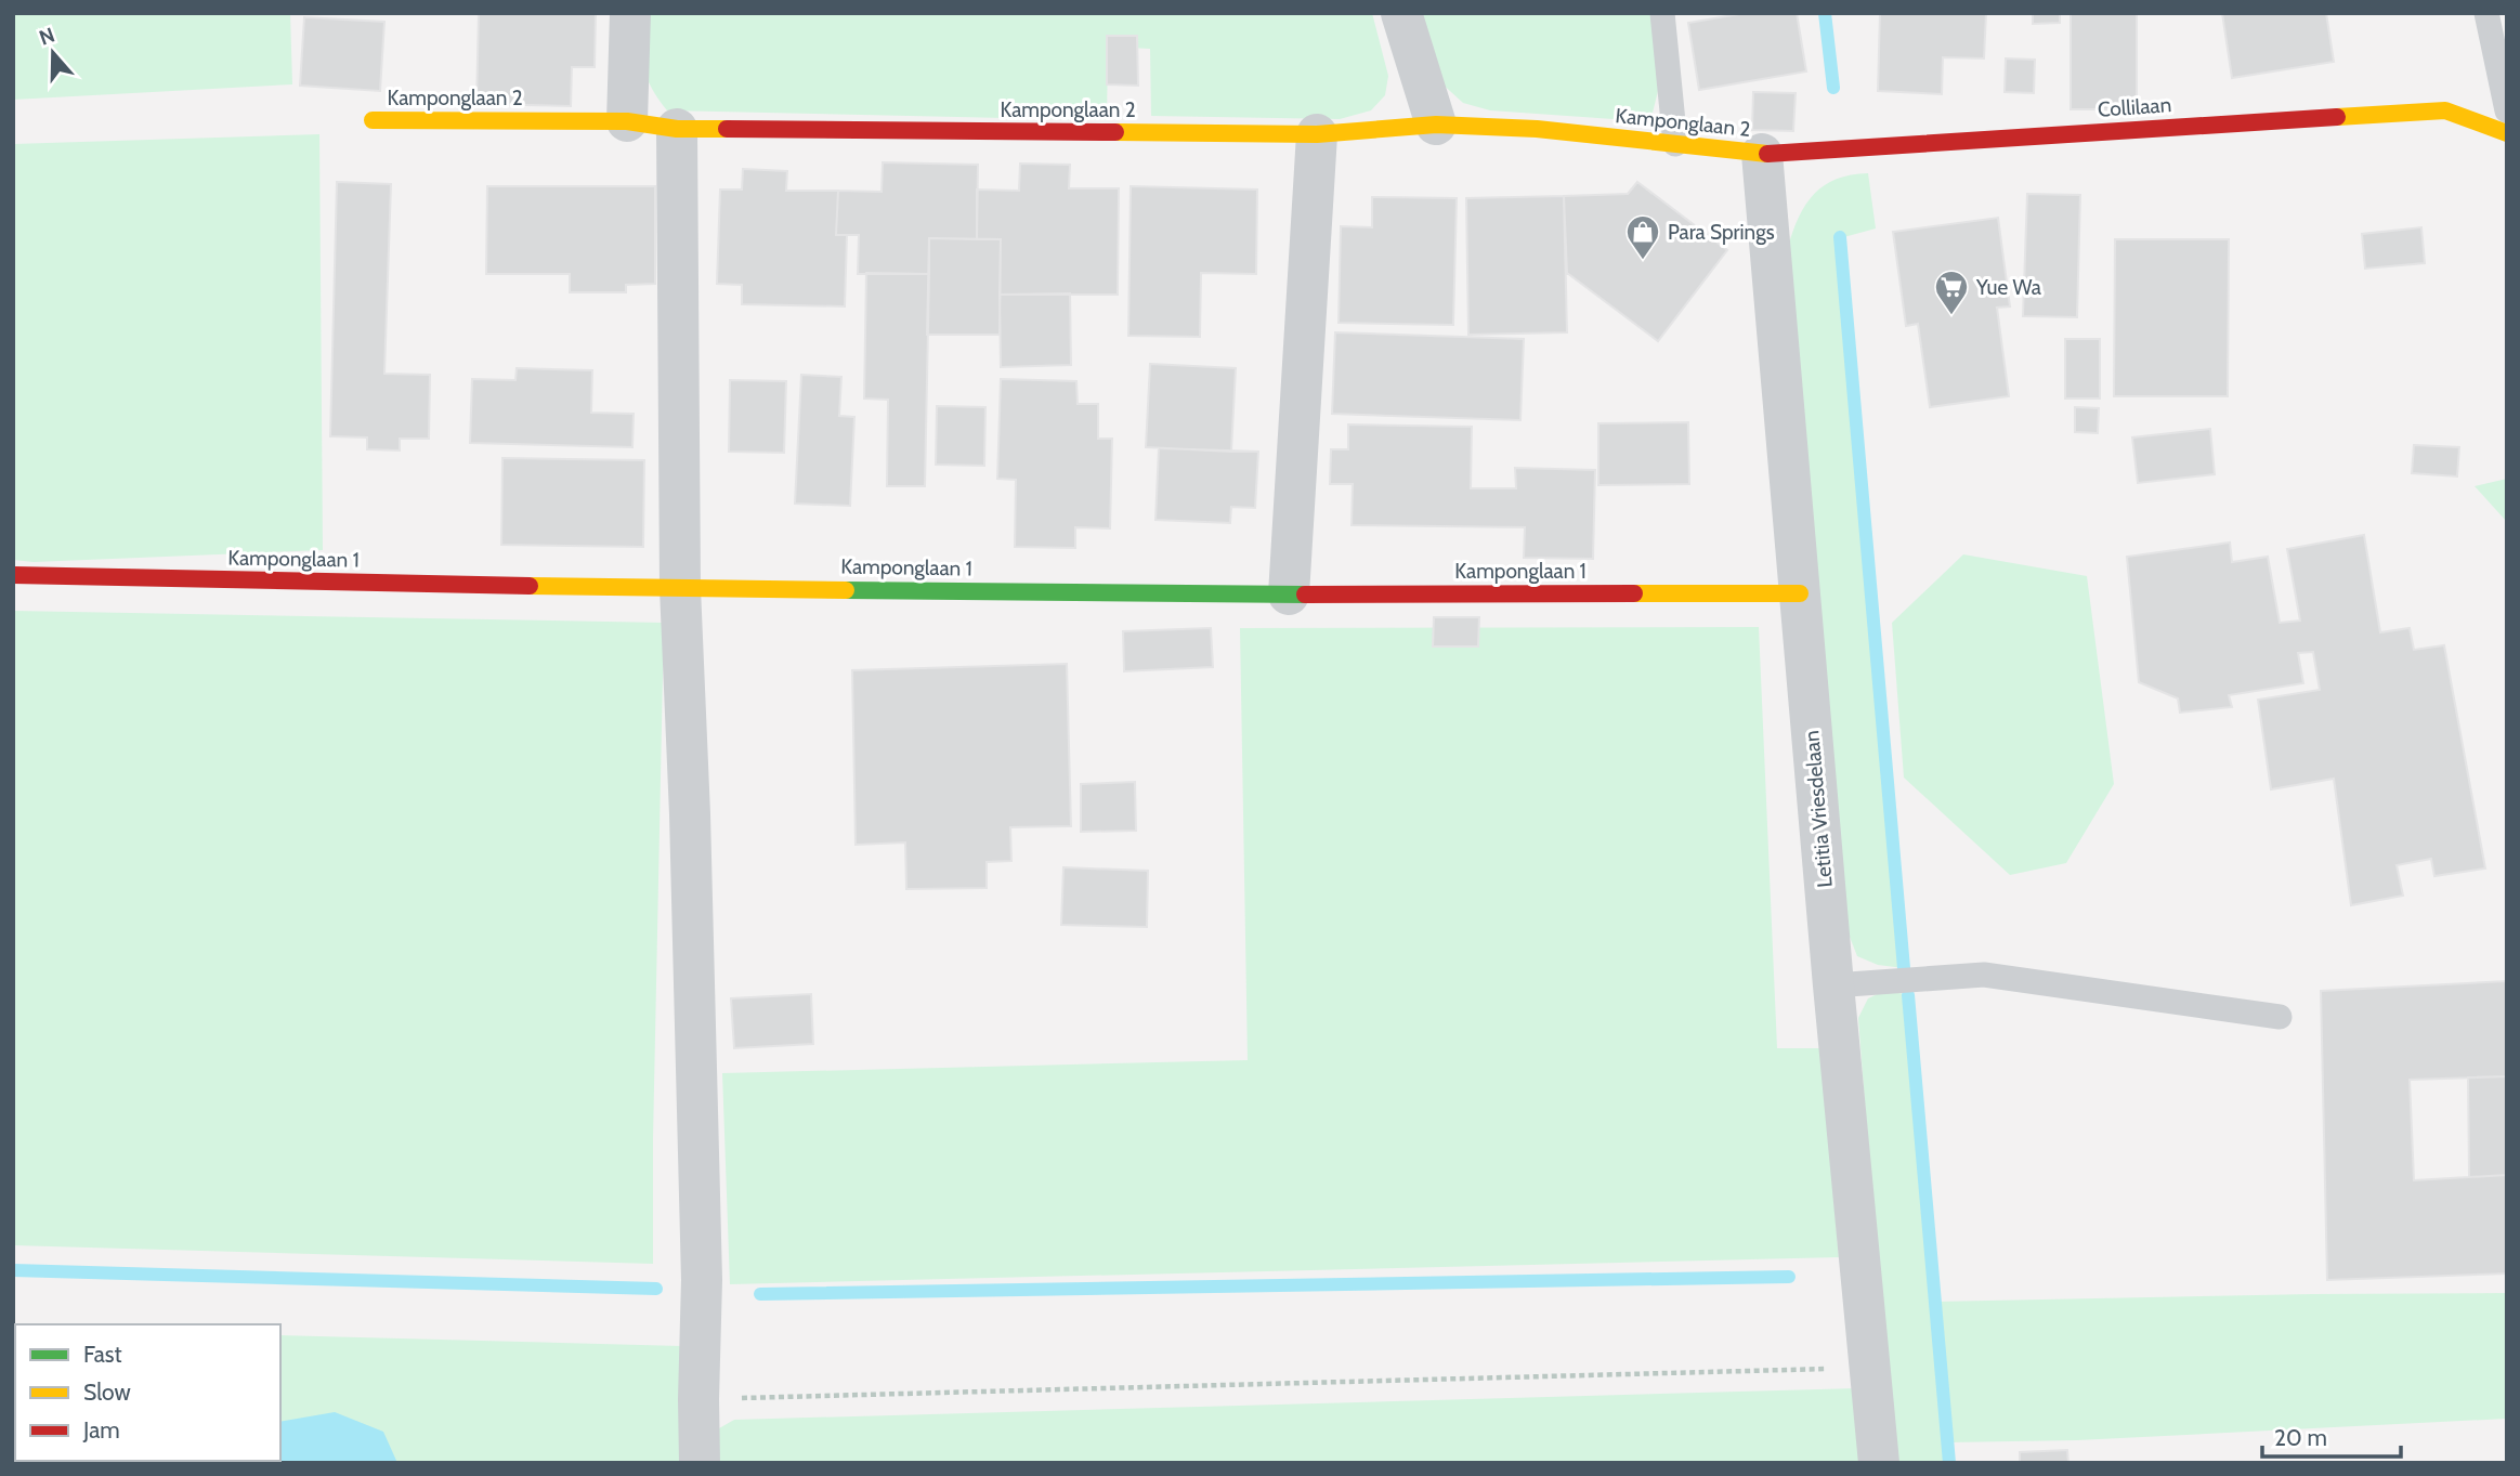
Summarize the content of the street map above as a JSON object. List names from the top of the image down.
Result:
{
  "streets": {
    "street": [
      "Kamponglaan 2",
      "Collilaan",
      "Kamponglaan 1",
      "Letitia Vriesdelaan"
    ]
  },
  "crossings": [
    ["Kamponglaan 2", "Collilaan"],
    ["Kamponglaan 2", "Letitia Vriesdelaan"],
    ["Collilaan", "Letitia Vriesdelaan"],
    ["Kamponglaan 1", "Letitia Vriesdelaan"]
  ],
  "places": {
    "shop": ["Para Springs"],
    "supermarket": ["Yue Wa"]
  },
  "legend": ["Fast", "Slow", "Jam"],
  "scale_bar": "20 m",
  "north": "top"
}
